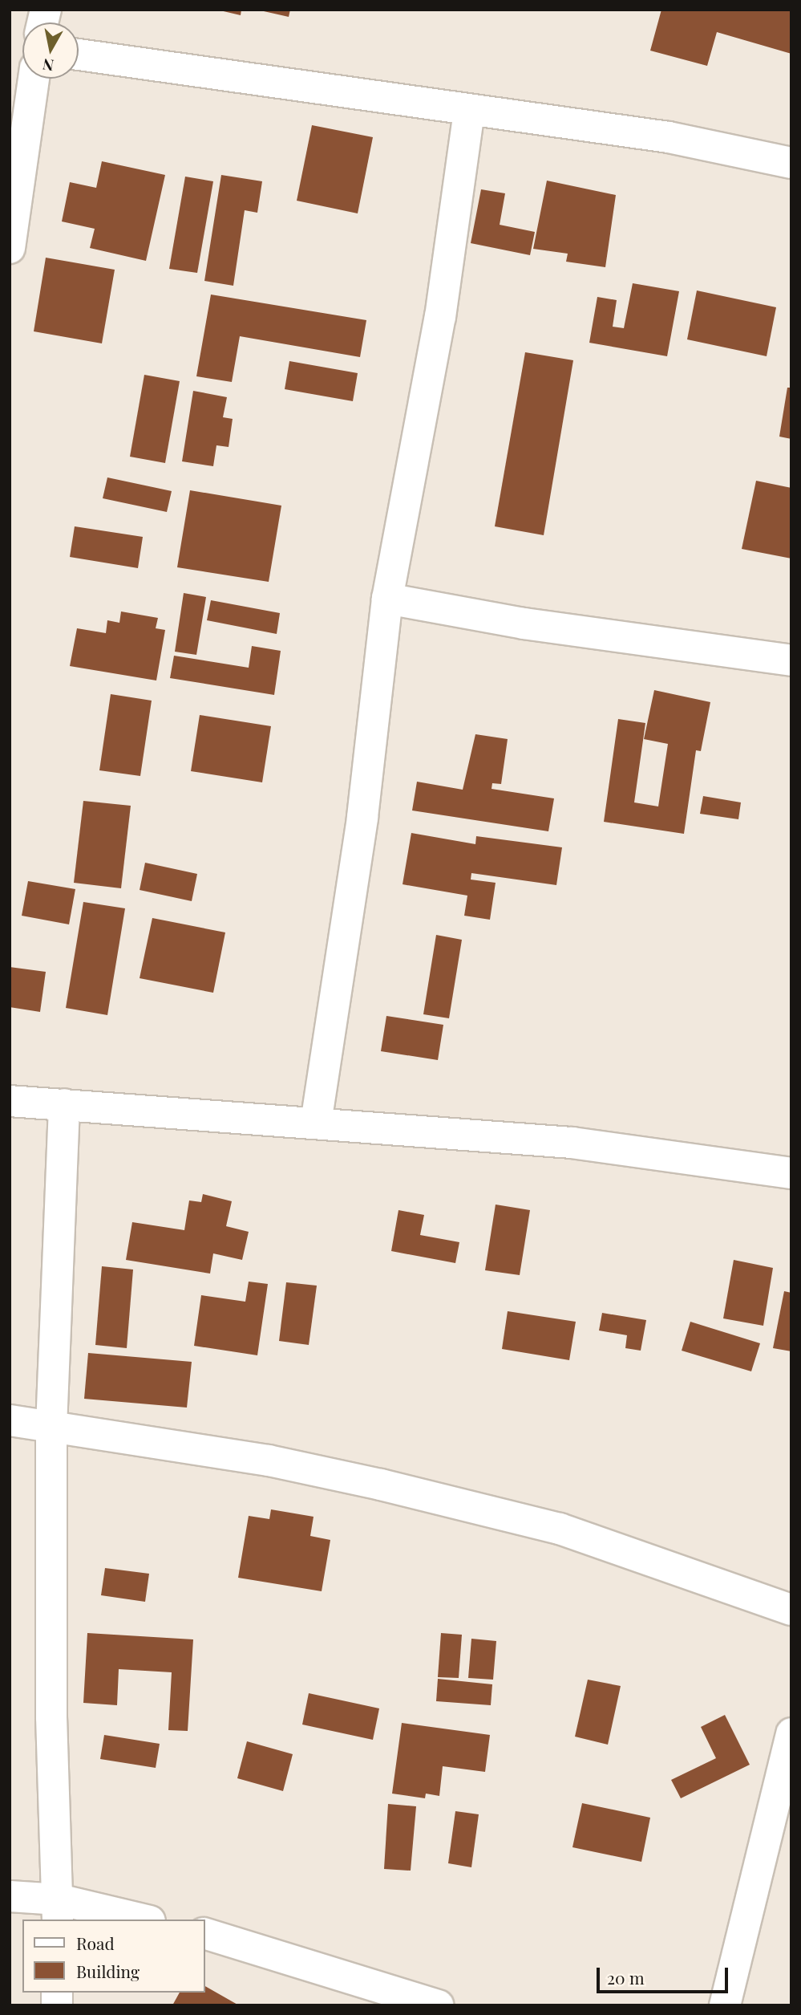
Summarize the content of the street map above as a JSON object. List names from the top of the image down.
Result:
{
  "legend": ["Road", "Building"],
  "scale_bar": "20 m",
  "north": "bottom"
}
